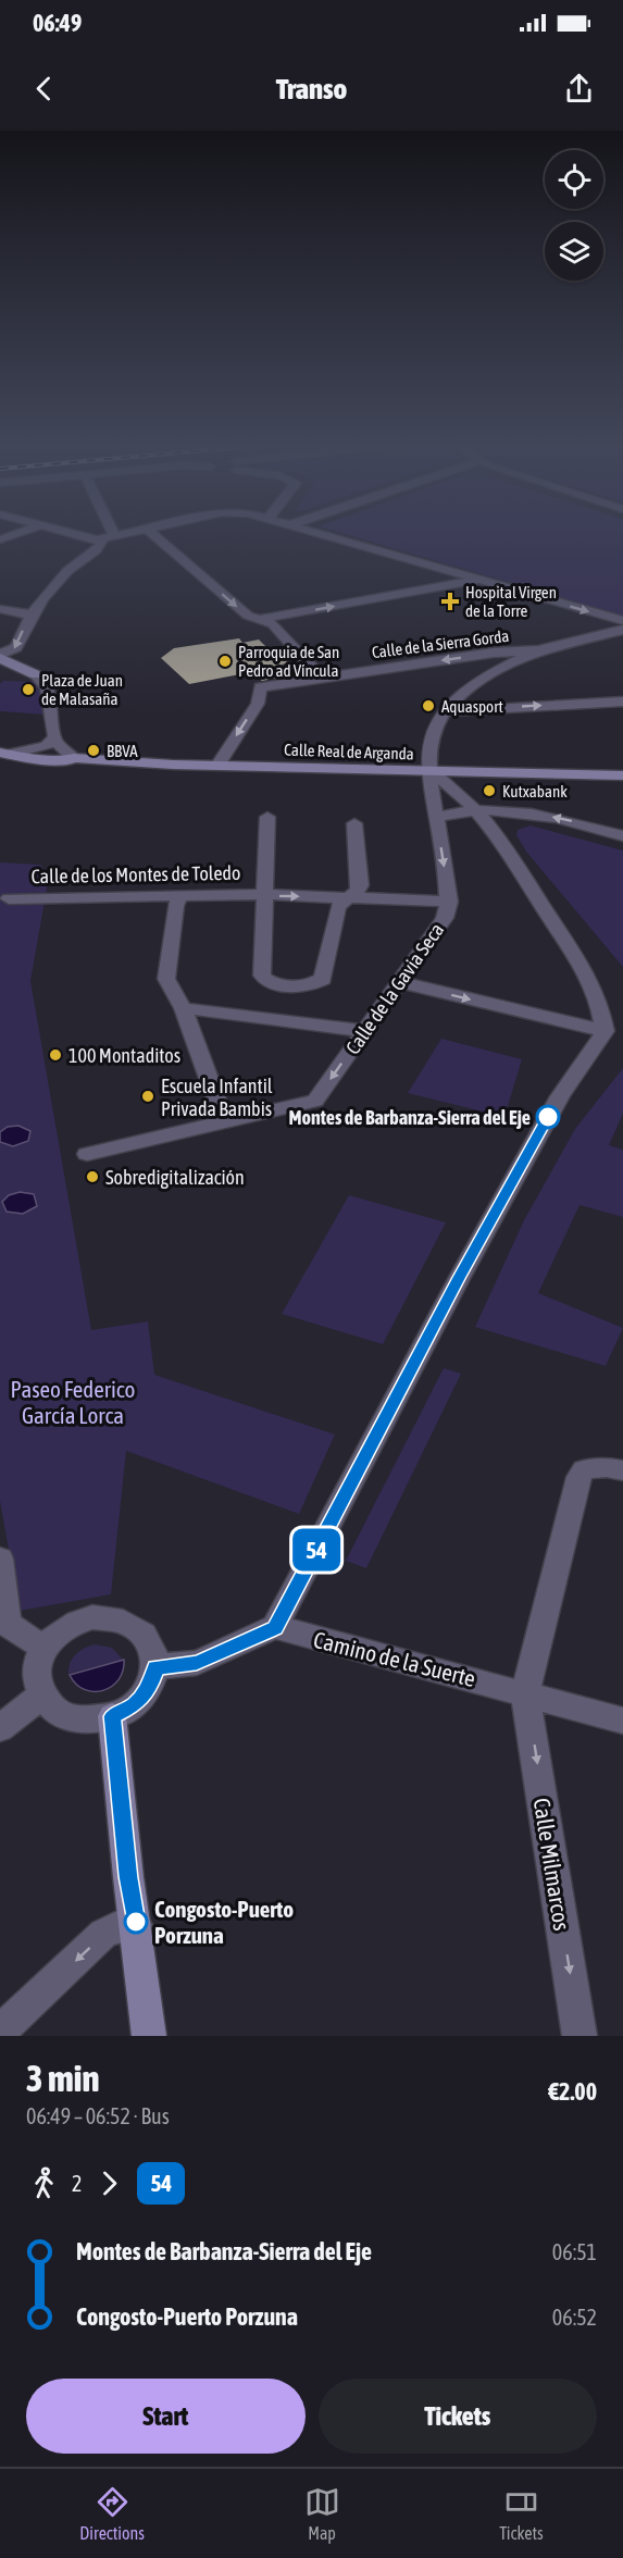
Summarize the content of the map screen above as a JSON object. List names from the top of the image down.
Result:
{
  "streets": {
    "street": [
      "Calle de la Sierra Gorda",
      "Calle Real de Arganda",
      "Calle de los Montes de Toledo",
      "Calle de la Gavia Seca",
      "Camino de la Suerte",
      "Calle Milmarcos"
    ]
  },
  "crossings": [
    ["Calle de la Sierra Gorda", "Calle Real de Arganda"],
    ["Calle de la Sierra Gorda", "Calle de la Gavia Seca"],
    ["Calle Real de Arganda", "Calle de la Gavia Seca"],
    ["Calle de los Montes de Toledo", "Calle de la Gavia Seca"],
    ["Camino de la Suerte", "Calle Milmarcos"]
  ],
  "one_way": ["Calle Milmarcos"],
  "parks": ["Paseo Federico García Lorca"],
  "places": {
    "health": ["Hospital Virgen de la Torre"],
    "other": [
      "Parroquia de San Pedro ad Víncula",
      "Plaza de Juan de Malasaña",
      "Aquasport",
      "BBVA",
      "Kutxabank",
      "100 Montaditos",
      "Escuela Infantil Privada Bambis",
      "Montes de Barbanza-Sierra del Eje",
      "Sobredigitalización",
      "Congosto-Puerto Porzuna"
    ]
  },
  "lines": ["bus line 54"],
  "page": {
    "status": "06:49",
    "header": "Transo",
    "on_map": "54",
    "heading": ["3 min", "06:49 – 06:52 · Bus", "€2.00"],
    "legs": ["2", "54"],
    "list": [
      {
        "name": "Montes de Barbanza-Sierra del Eje",
        "value": "06:51"
      },
      {
        "name": "Congosto-Puerto Porzuna",
        "value": "06:52"
      }
    ],
    "buttons": ["Start", "Tickets"],
    "tabs": ["Directions", "Map", "Tickets"]
  }
}
